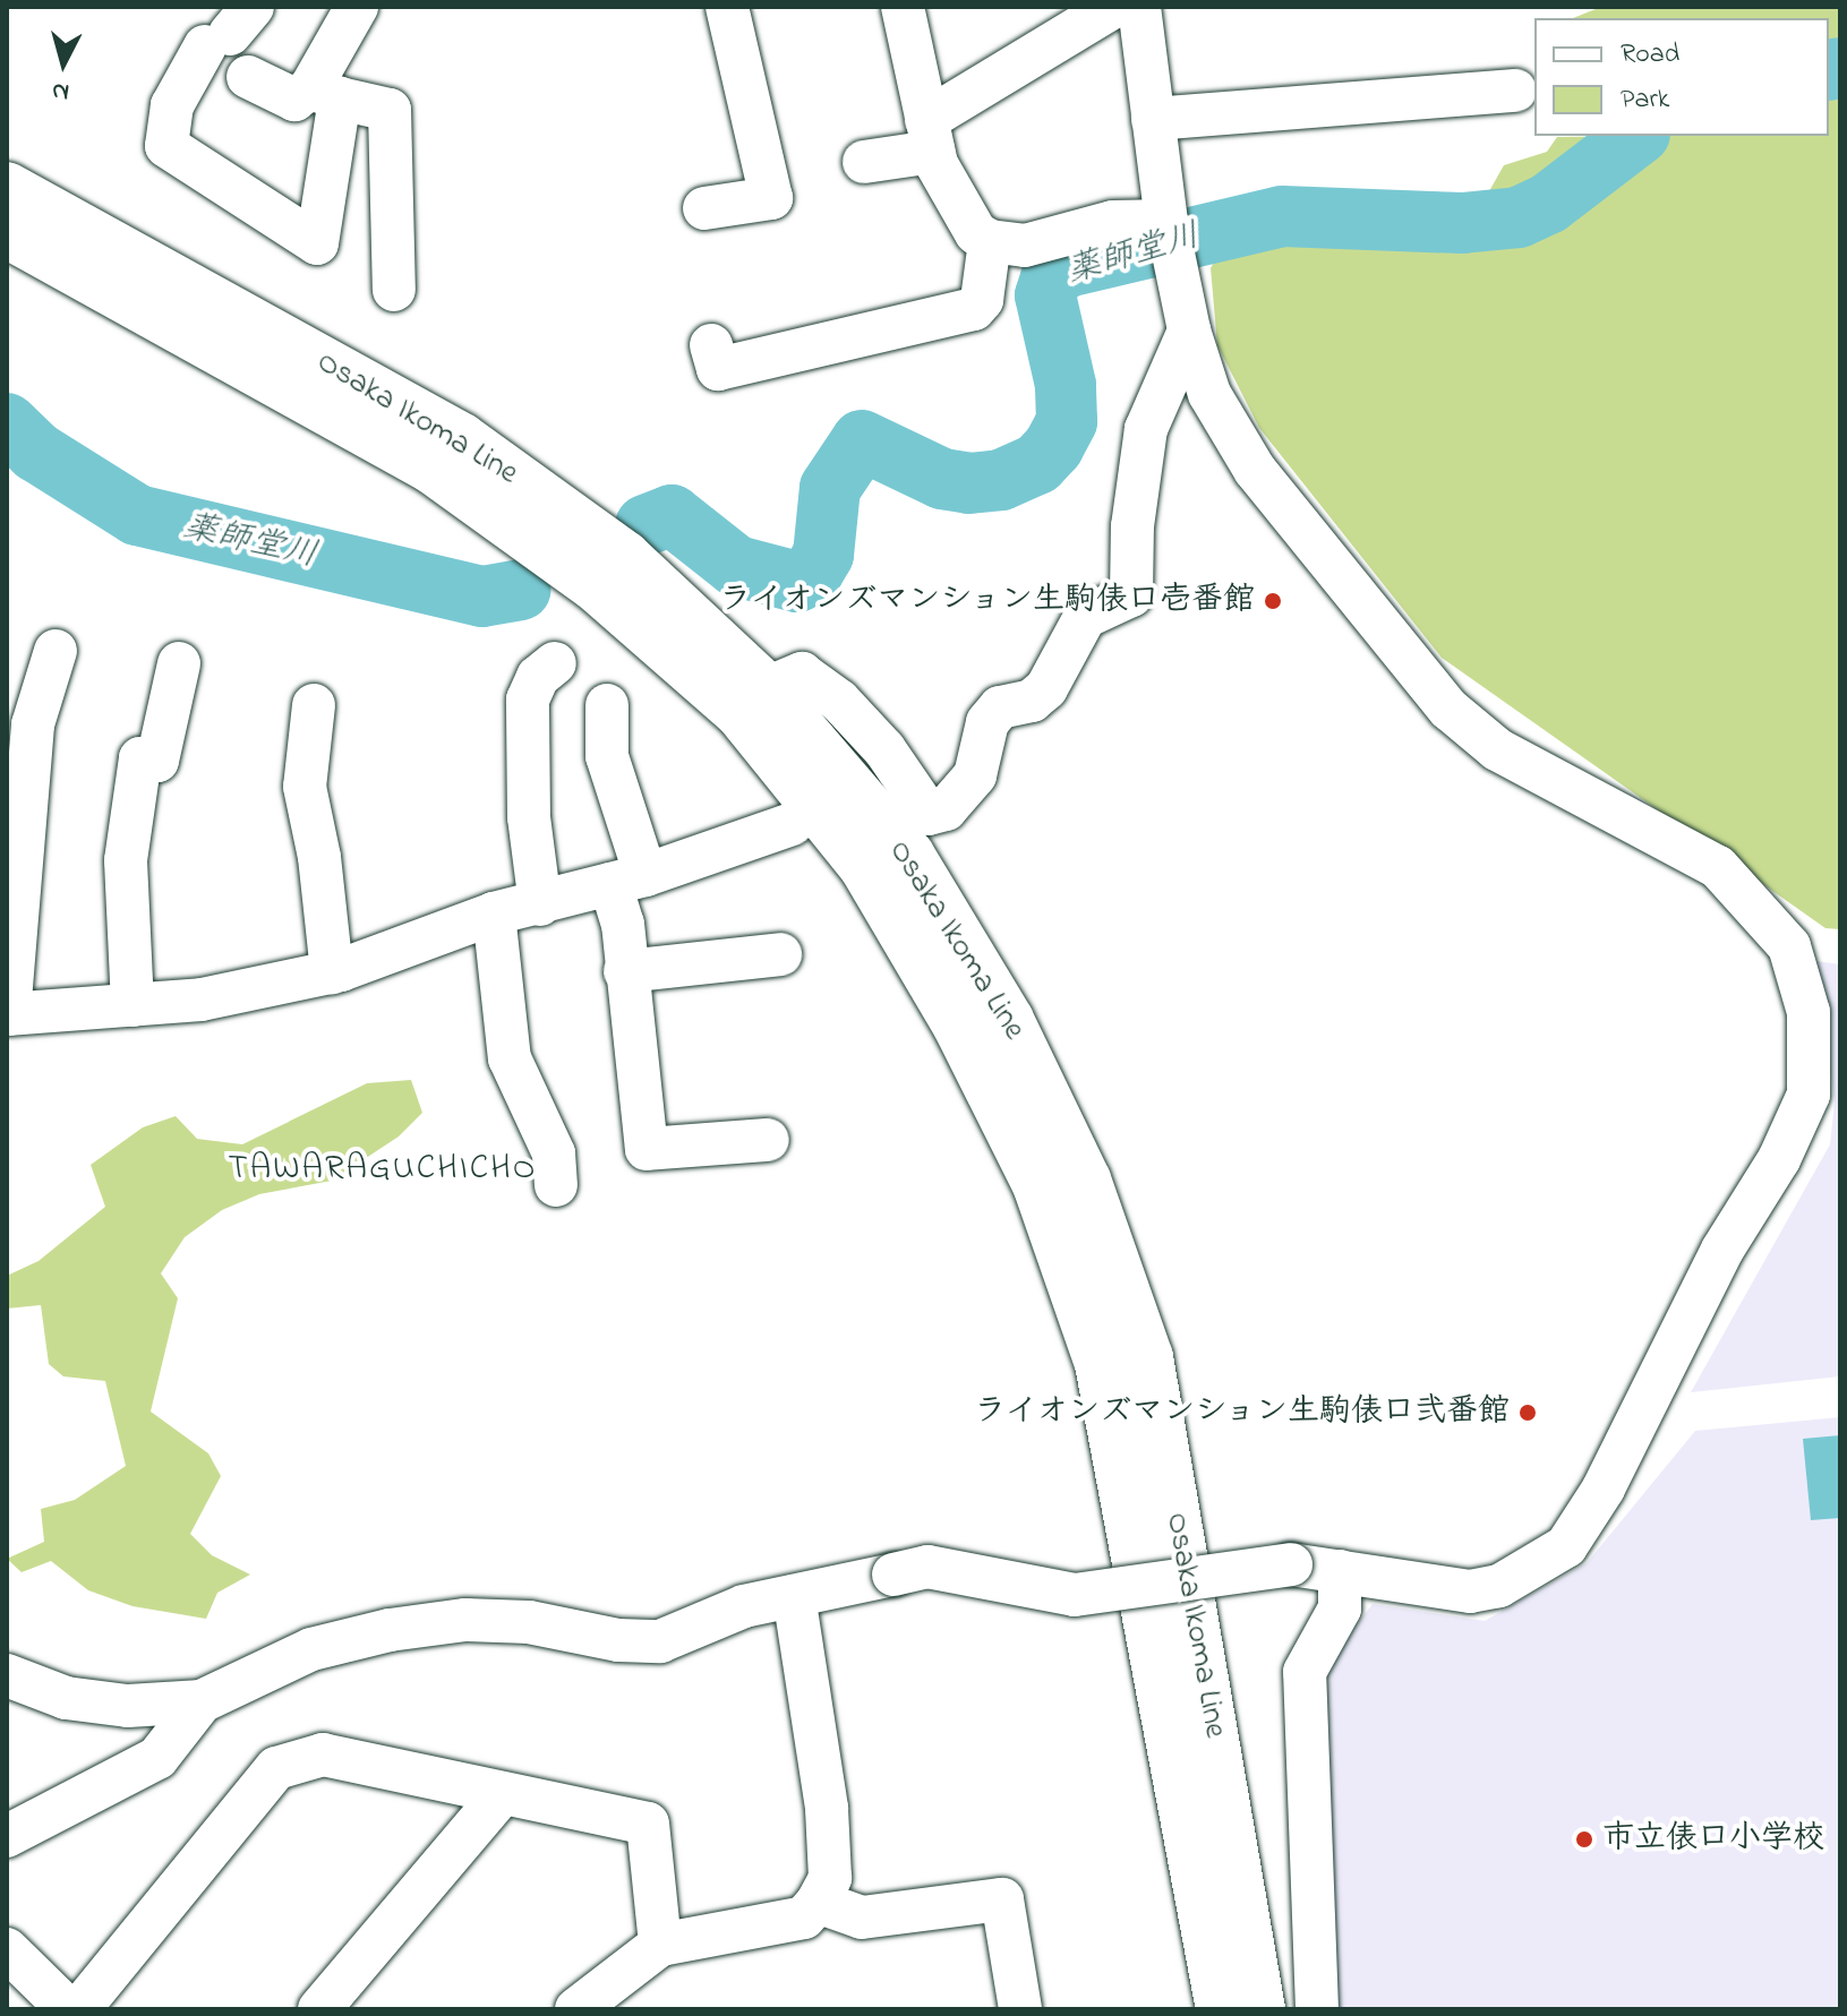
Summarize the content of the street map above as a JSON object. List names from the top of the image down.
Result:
{
  "streets": {
    "main road": ["Osaka Ikoma Line"]
  },
  "districts": ["TAWARAGUCHICHO"],
  "water": ["薬師堂川"],
  "places": ["ライオンズマンション生駒俵口壱番館", "ライオンズマンション生駒俵口弐番館", "市立俵口小学校"],
  "legend": ["Road", "Park"],
  "north": "bottom"
}
